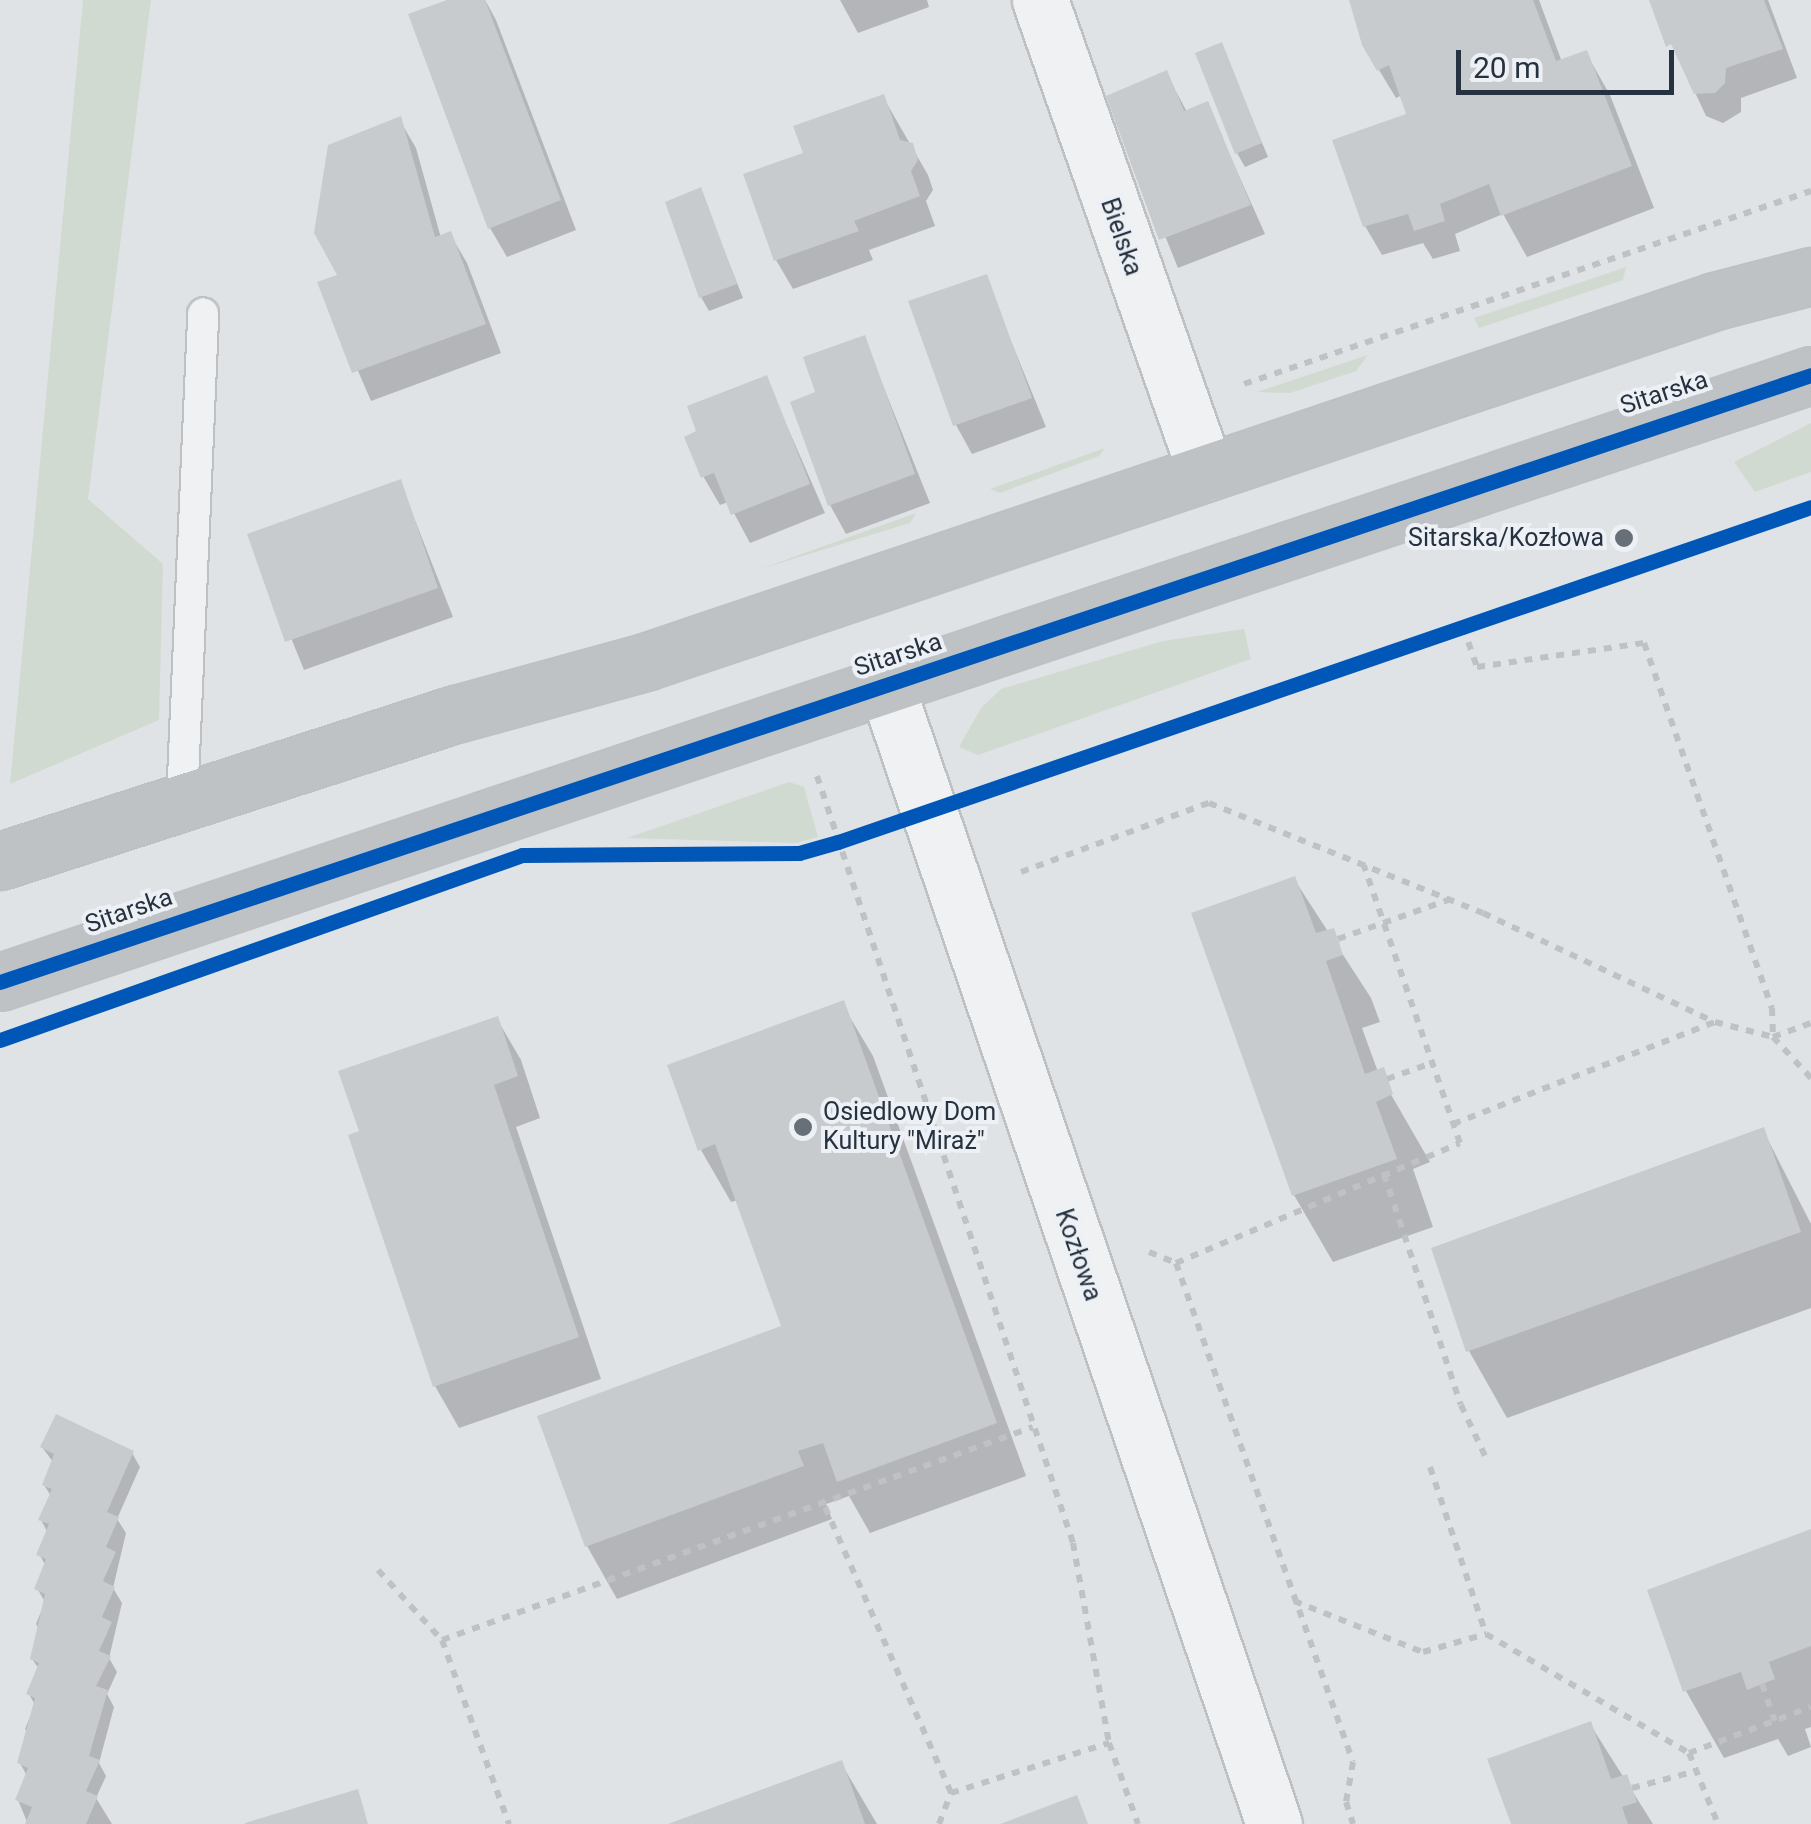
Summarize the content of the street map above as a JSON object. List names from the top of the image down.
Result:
{
  "streets": {
    "street": ["Bielska", "Sitarska", "Kozłowa"]
  },
  "crossings": [
    ["Sitarska", "Kozłowa"]
  ],
  "places": ["Sitarska/Kozłowa", "Osiedlowy Dom Kultury \"Miraż\""],
  "scale_bar": "20 m"
}
